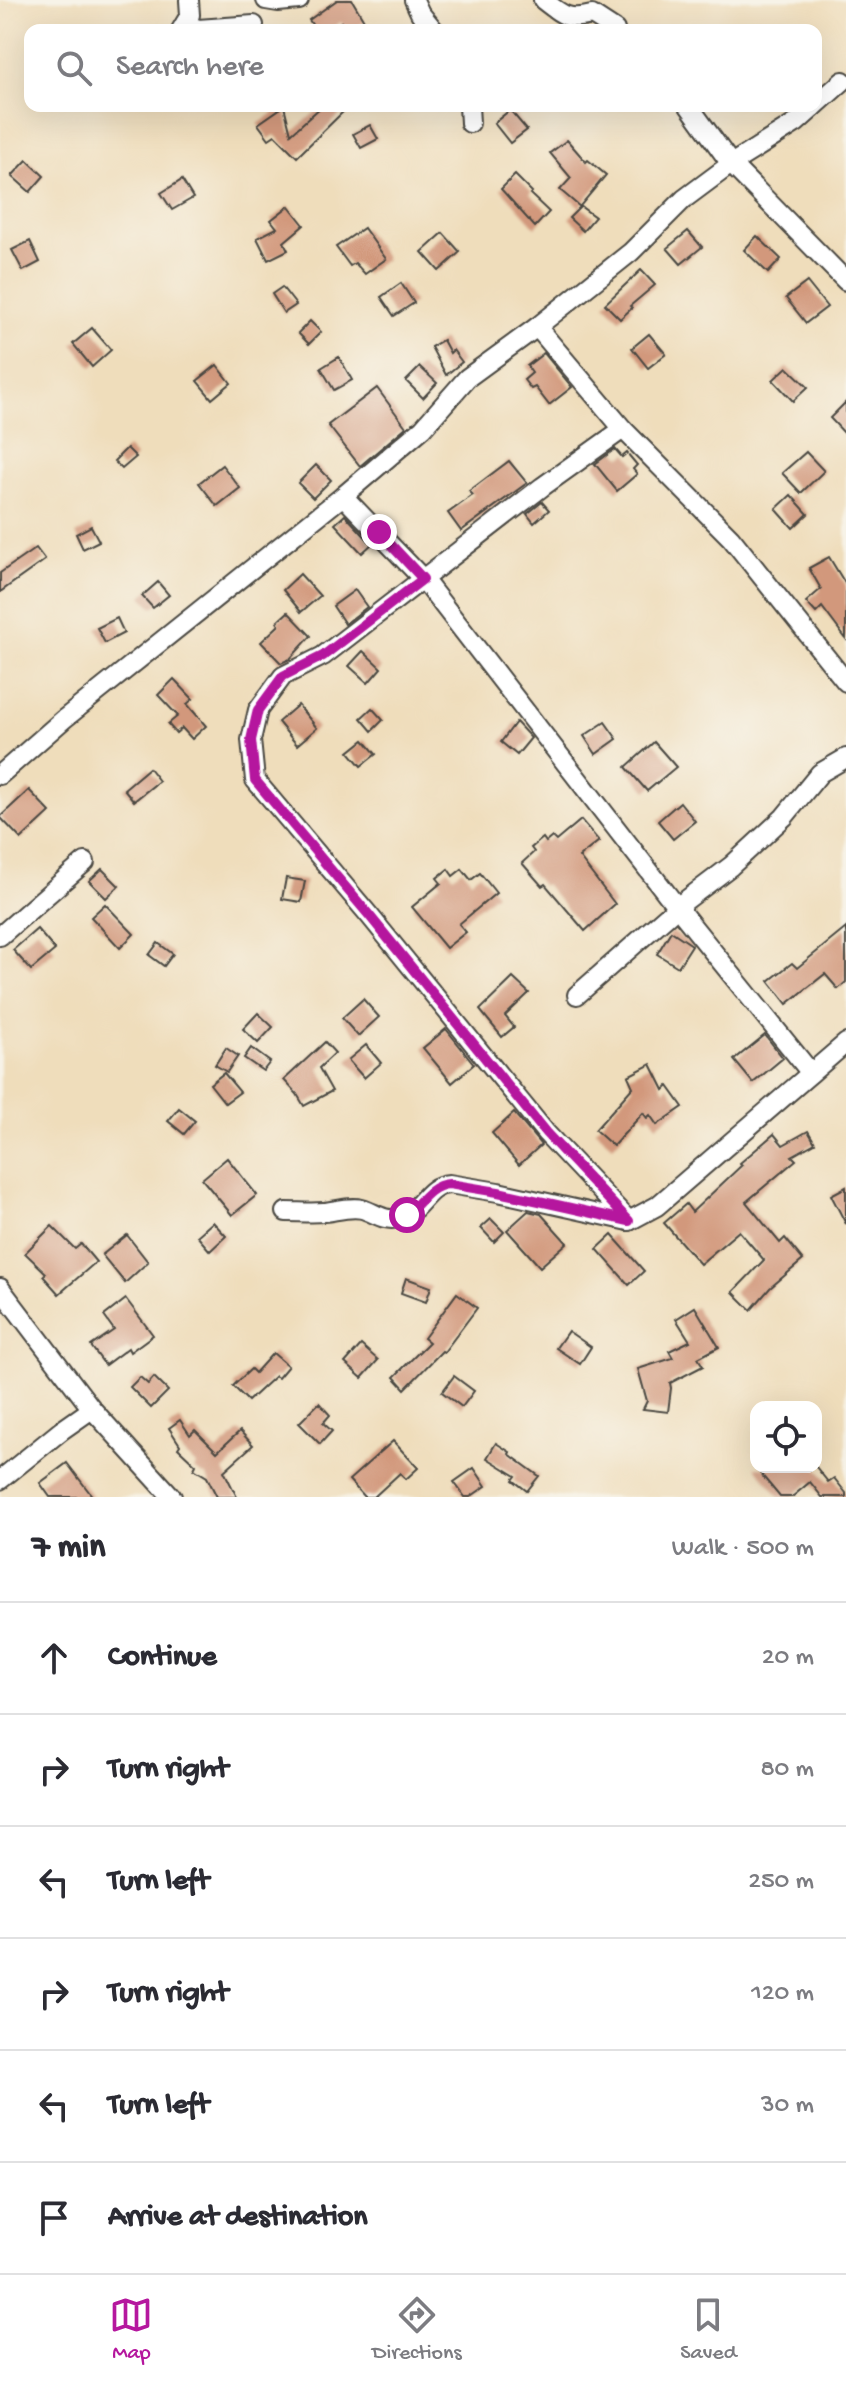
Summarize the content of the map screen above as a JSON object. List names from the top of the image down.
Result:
{
  "page": {
    "search": "Search here",
    "heading": ["7 min", "Walk · 500 m"],
    "list": [
      ["Continue", "20 m"],
      ["Turn right", "80 m"],
      ["Turn left", "250 m"],
      ["Turn right", "120 m"],
      ["Turn left", "30 m"],
      "Arrive at destination"
    ],
    "nav": ["Map", "Directions", "Saved"]
  }
}
